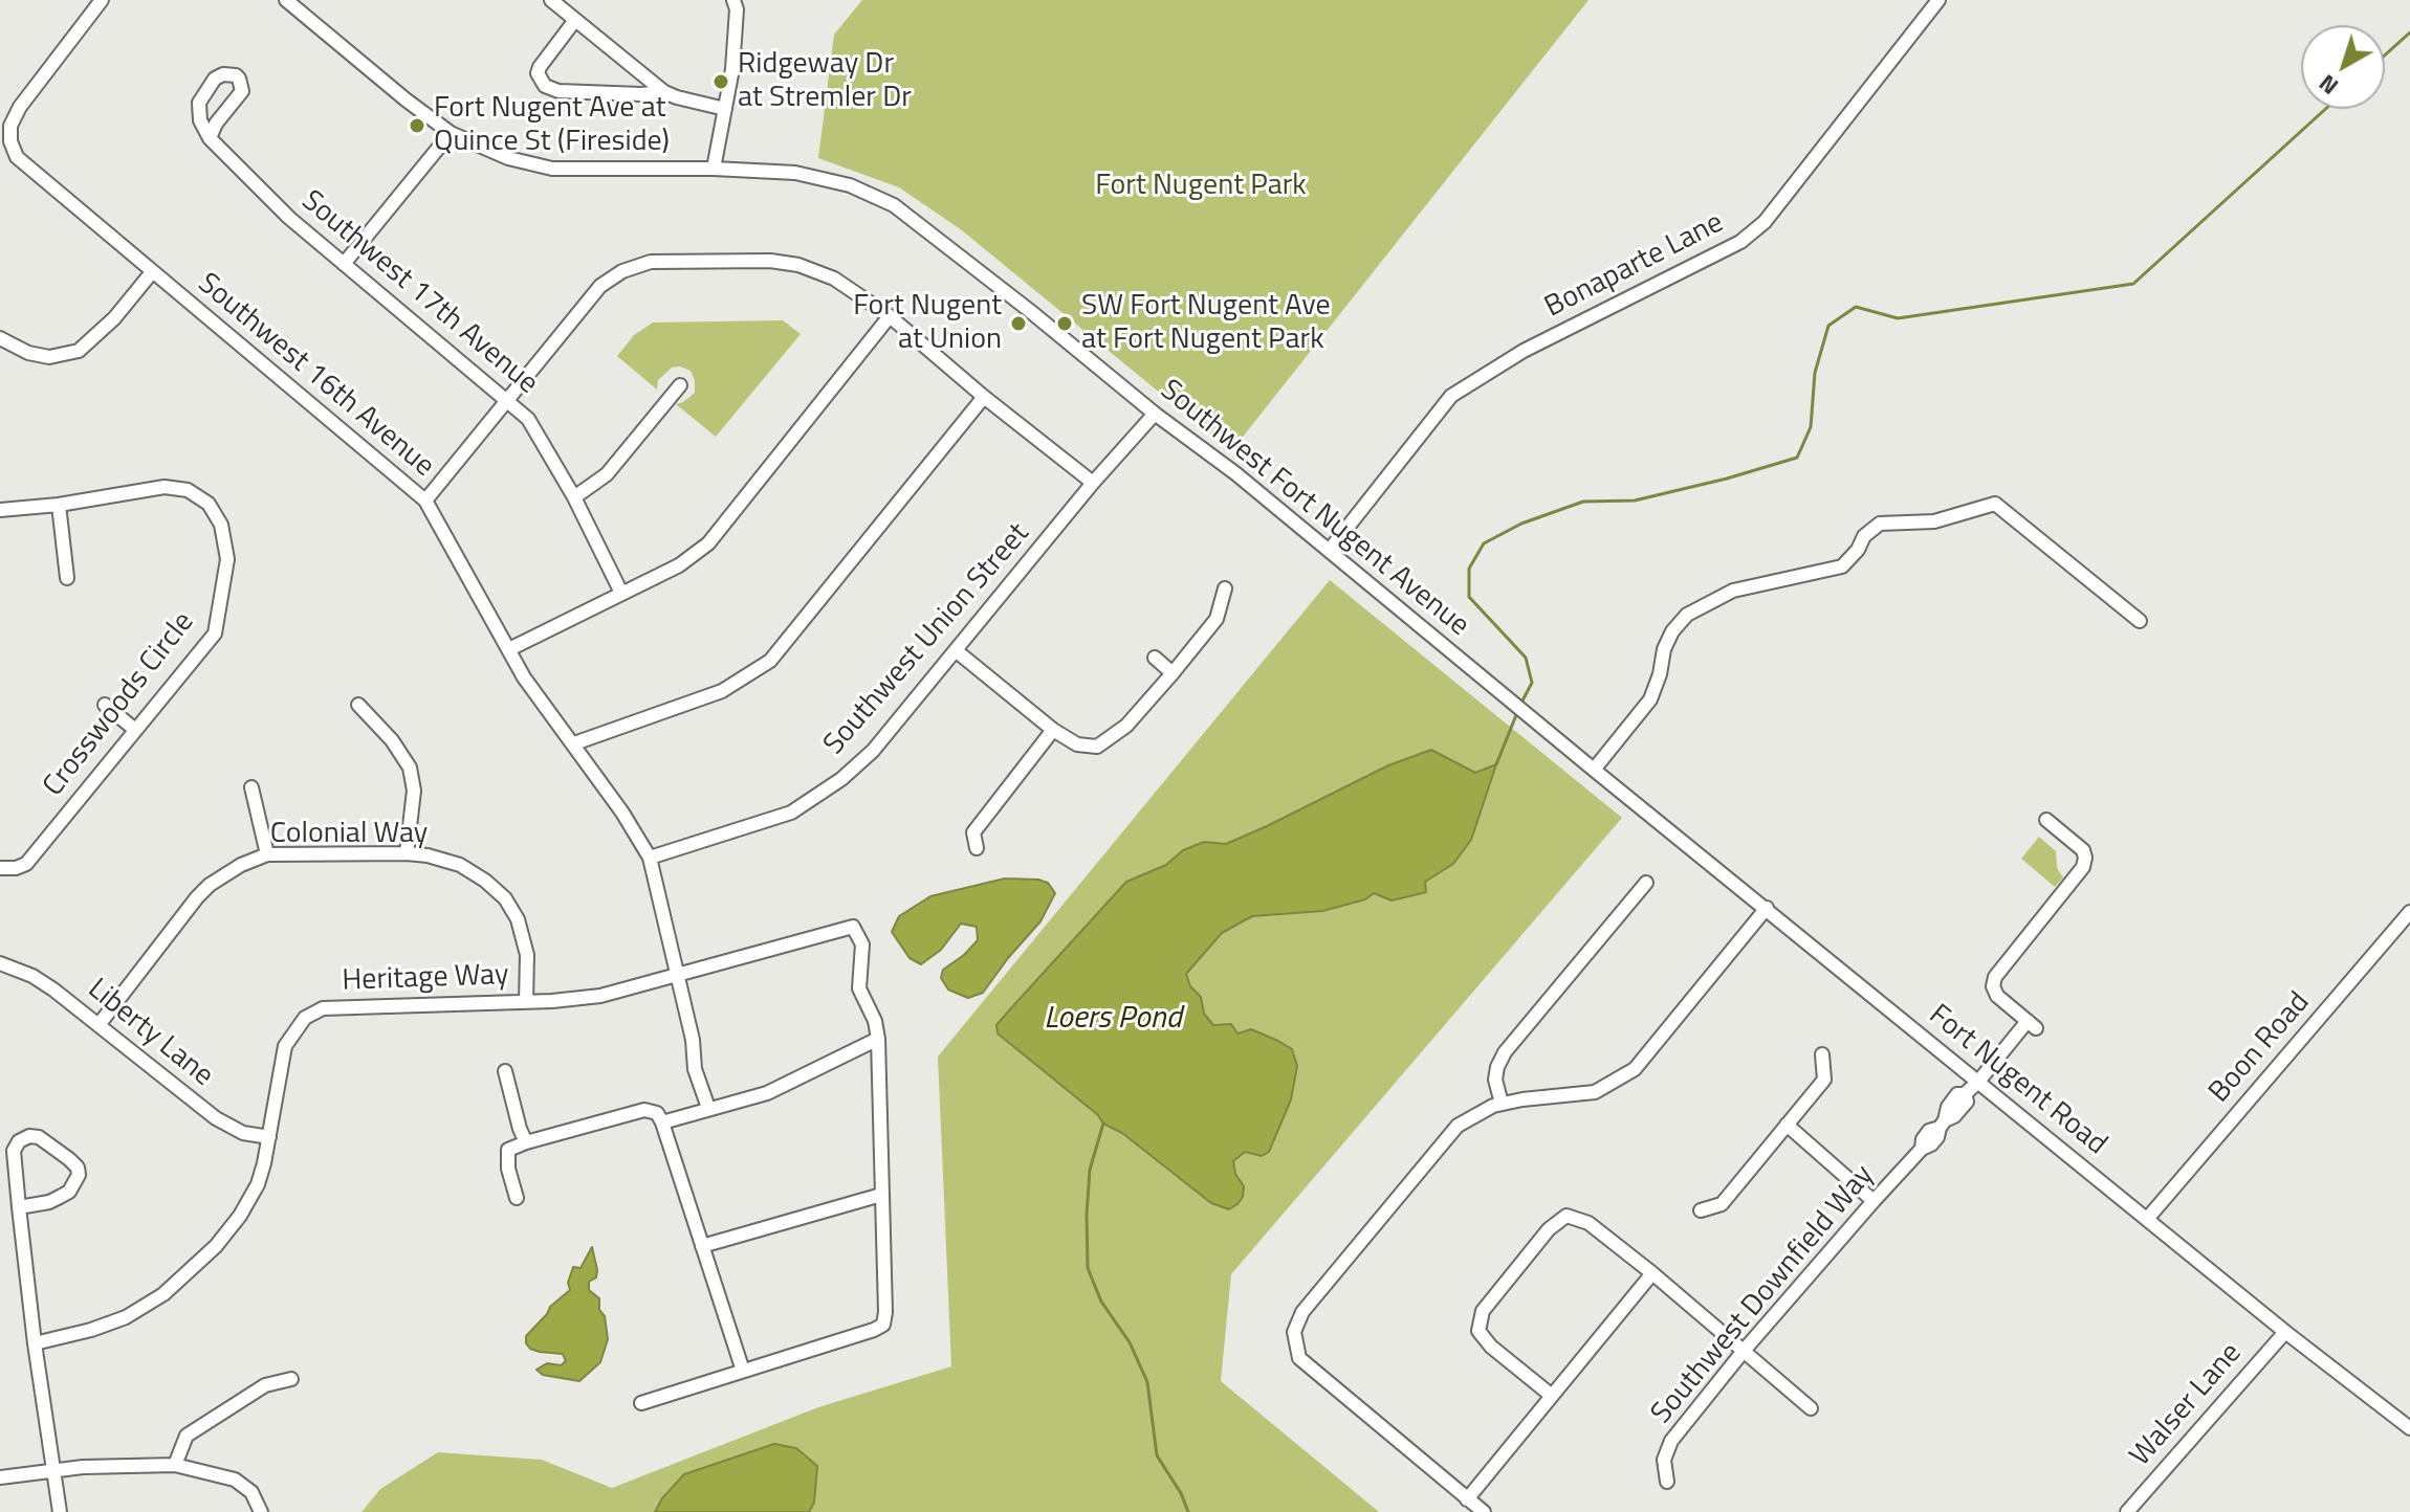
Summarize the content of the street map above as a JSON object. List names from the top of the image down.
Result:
{
  "streets": {
    "street": [
      "Bonaparte Lane",
      "Southwest 17th Avenue",
      "Southwest 16th Avenue",
      "Southwest Fort Nugent Avenue",
      "Southwest Union Street",
      "Crosswoods Circle",
      "Colonial Way",
      "Heritage Way",
      "Liberty Lane",
      "Boon Road",
      "Fort Nugent Road",
      "Southwest Downfield Way",
      "Walser Lane"
    ]
  },
  "crossings": [
    ["Bonaparte Lane", "Southwest Fort Nugent Avenue"],
    ["Southwest 16th Avenue", "Southwest Union Street"],
    ["Southwest 16th Avenue", "Heritage Way"],
    ["Southwest Fort Nugent Avenue", "Southwest Union Street"],
    ["Southwest Fort Nugent Avenue", "Fort Nugent Road"],
    ["Colonial Way", "Heritage Way"],
    ["Colonial Way", "Liberty Lane"],
    ["Heritage Way", "Liberty Lane"],
    ["Boon Road", "Fort Nugent Road"],
    ["Fort Nugent Road", "Southwest Downfield Way"],
    ["Fort Nugent Road", "Walser Lane"]
  ],
  "water": ["Loers Pond"],
  "parks": ["Fort Nugent Park"],
  "places": [
    "Ridgeway Dr at Stremler Dr",
    "Fort Nugent Ave at Quince St (Fireside)",
    "Fort Nugent at Union",
    "SW Fort Nugent Ave at Fort Nugent Park"
  ],
  "north": "bottom left"
}
